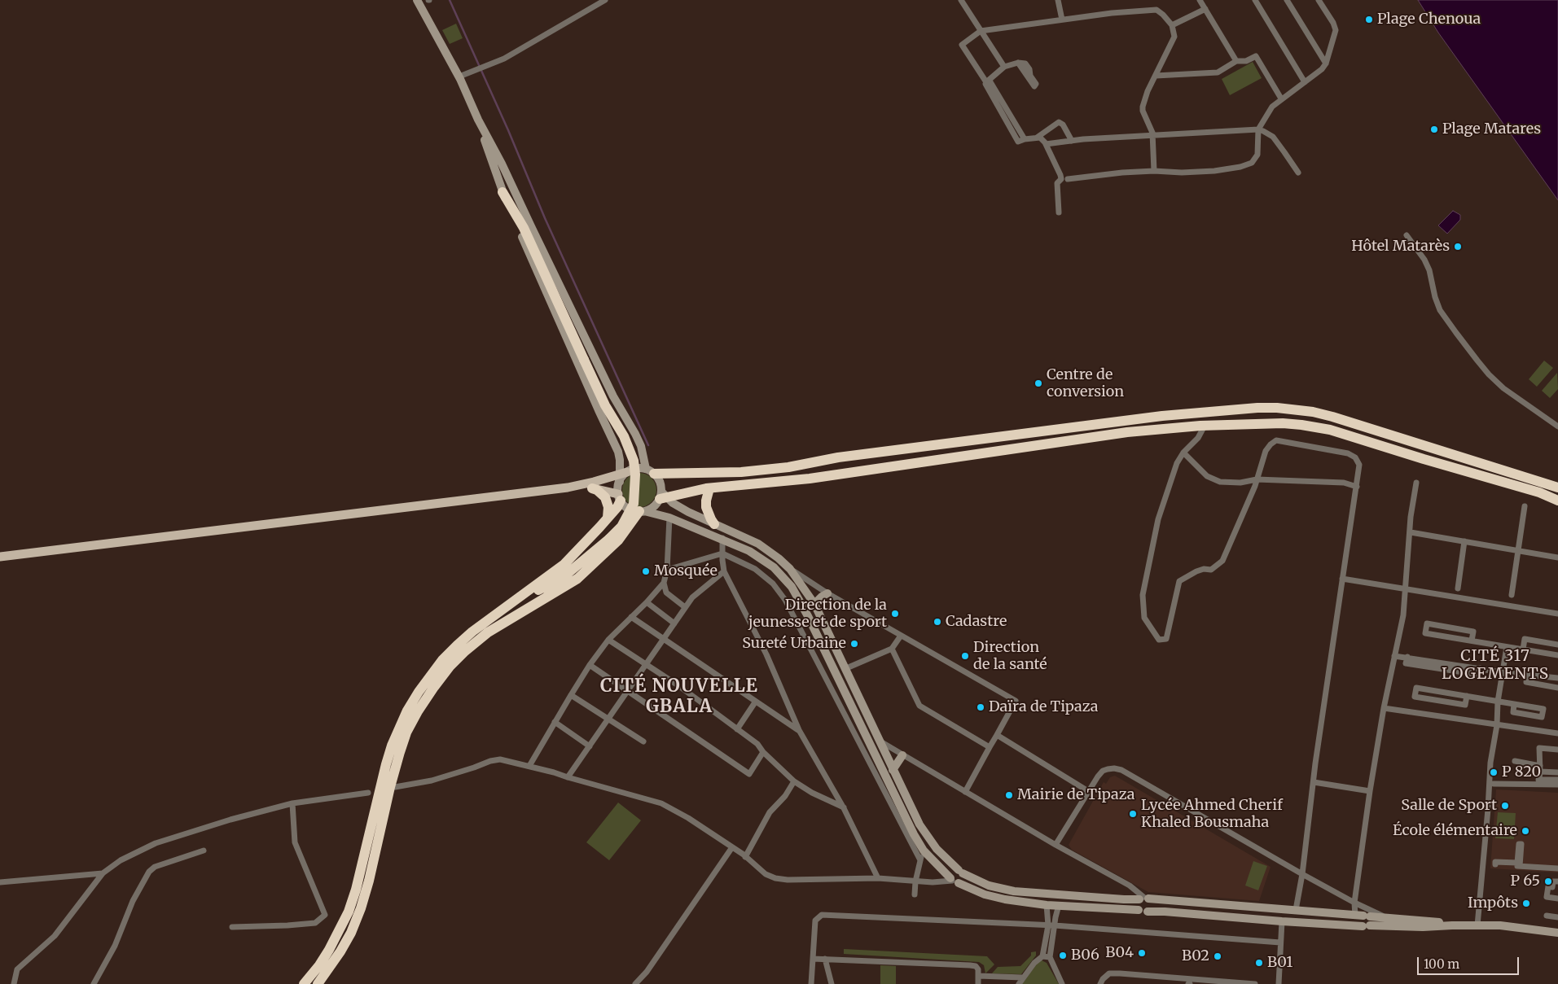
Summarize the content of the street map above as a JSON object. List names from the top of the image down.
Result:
{
  "districts": ["CITÉ 317 LOGEMENTS", "CITÉ NOUVELLE GBALA"],
  "places": [
    "Plage Chenoua",
    "Plage Matares",
    "Hôtel Matarès",
    "Centre de conversion",
    "Mosquée",
    "Direction de la jeunesse et de sport",
    "Cadastre",
    "Sureté Urbaine",
    "Direction de la santé",
    "Daïra de Tipaza",
    "P 820",
    "Mairie de Tipaza",
    "Salle de Sport",
    "Lycée Ahmed Cherif Khaled Bousmaha",
    "École élémentaire",
    "P 65",
    "Impôts",
    "B04",
    "B06",
    "B02",
    "B01"
  ],
  "scale_bar": "100 m"
}
